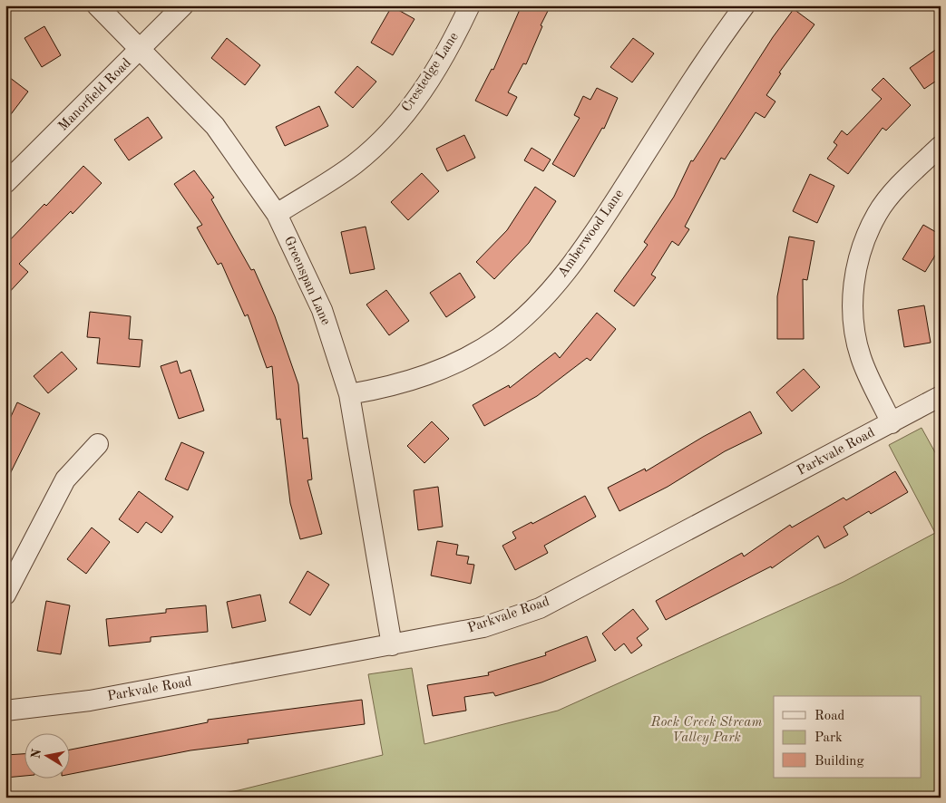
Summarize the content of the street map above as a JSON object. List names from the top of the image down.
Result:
{
  "streets": {
    "street": [
      "Crestedge Lane",
      "Manorfield Road",
      "Amberwood Lane",
      "Greenspan Lane",
      "Parkvale Road"
    ]
  },
  "crossings": [
    ["Crestedge Lane", "Greenspan Lane"],
    ["Manorfield Road", "Greenspan Lane"],
    ["Amberwood Lane", "Greenspan Lane"],
    ["Greenspan Lane", "Parkvale Road"]
  ],
  "parks": ["Rock Creek Stream Valley Park"],
  "legend": ["Road", "Park", "Building"],
  "north": "left"
}
